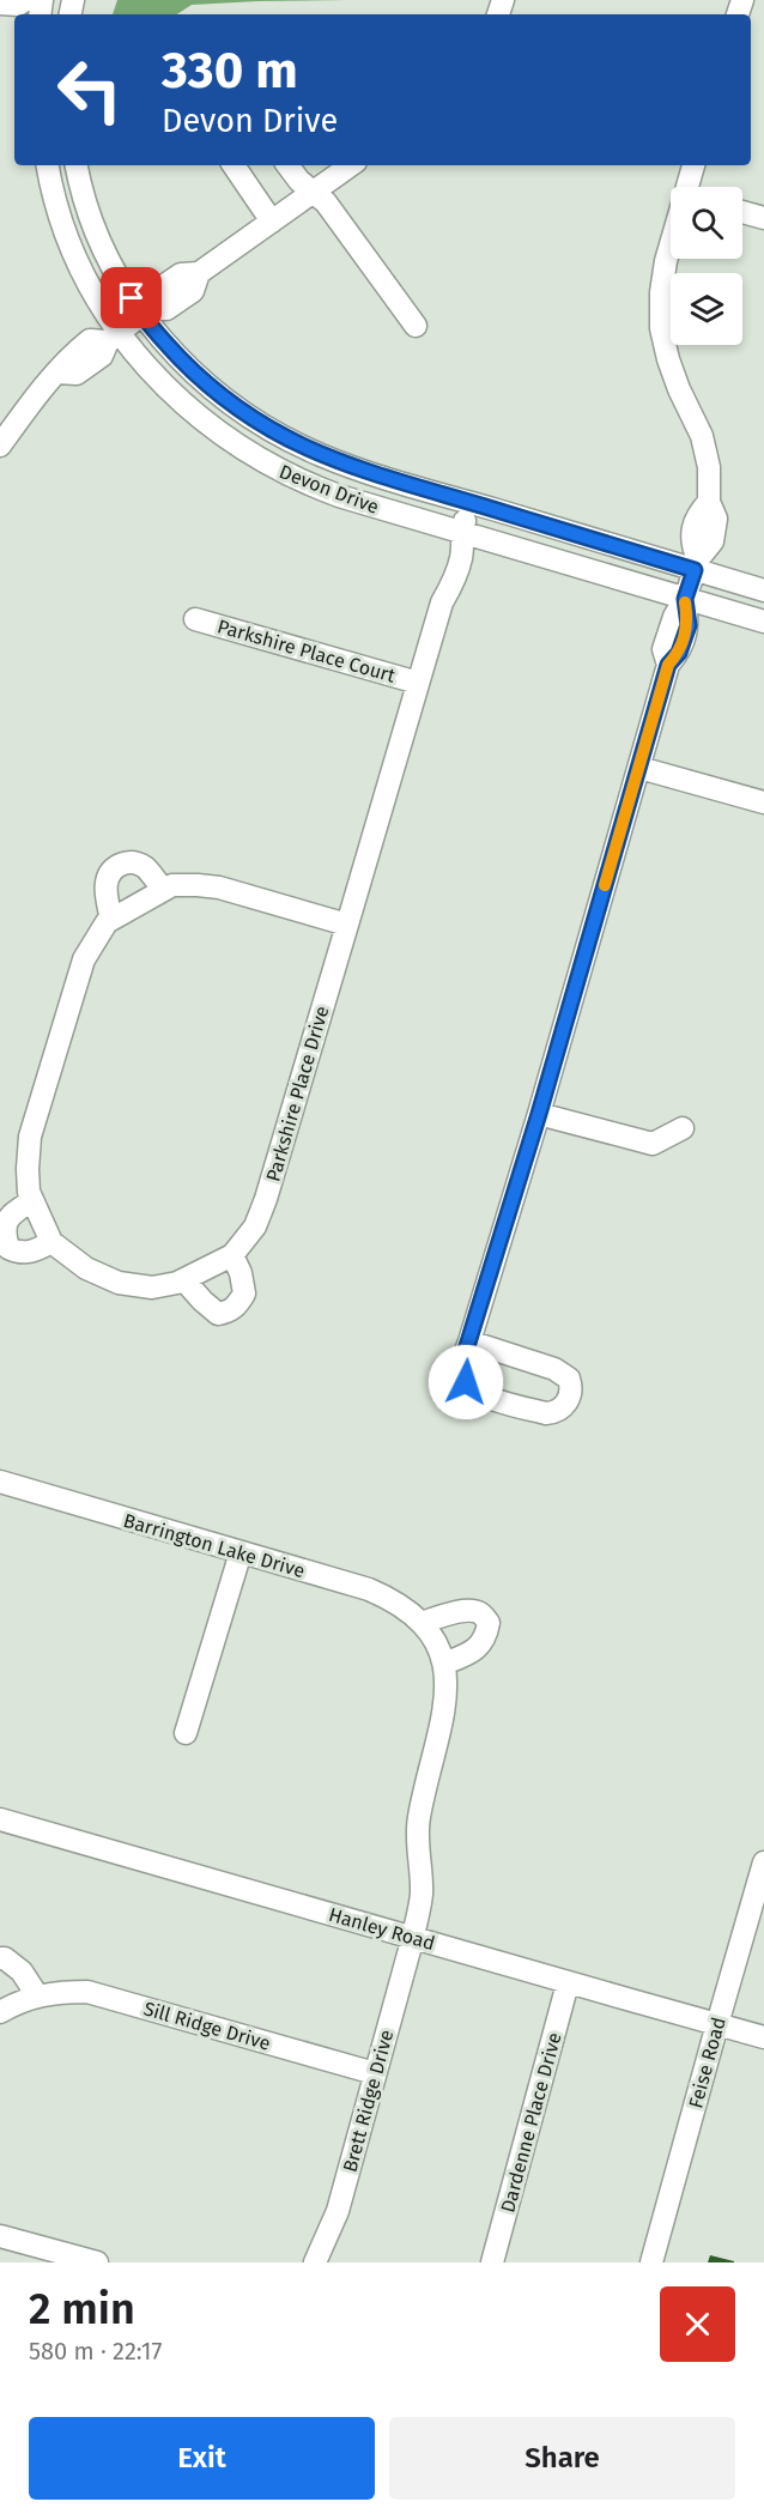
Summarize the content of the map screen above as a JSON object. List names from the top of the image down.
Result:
{
  "streets": {
    "street": [
      "Devon Drive",
      "Parkshire Place Court",
      "Parkshire Place Drive",
      "Barrington Lake Drive",
      "Hanley Road",
      "Sill Ridge Drive",
      "Feise Road",
      "Brett Ridge Drive",
      "Dardenne Place Drive"
    ]
  },
  "crossings": [
    ["Devon Drive", "Parkshire Place Drive"],
    ["Parkshire Place Court", "Parkshire Place Drive"],
    ["Barrington Lake Drive", "Hanley Road"],
    ["Barrington Lake Drive", "Brett Ridge Drive"],
    ["Hanley Road", "Feise Road"],
    ["Hanley Road", "Brett Ridge Drive"],
    ["Hanley Road", "Dardenne Place Drive"],
    ["Sill Ridge Drive", "Brett Ridge Drive"]
  ],
  "page": {
    "turn": ["330 m", "Devon Drive"],
    "heading": ["2 min", "580 m · 22:17"],
    "buttons": ["Exit", "Share"]
  }
}
